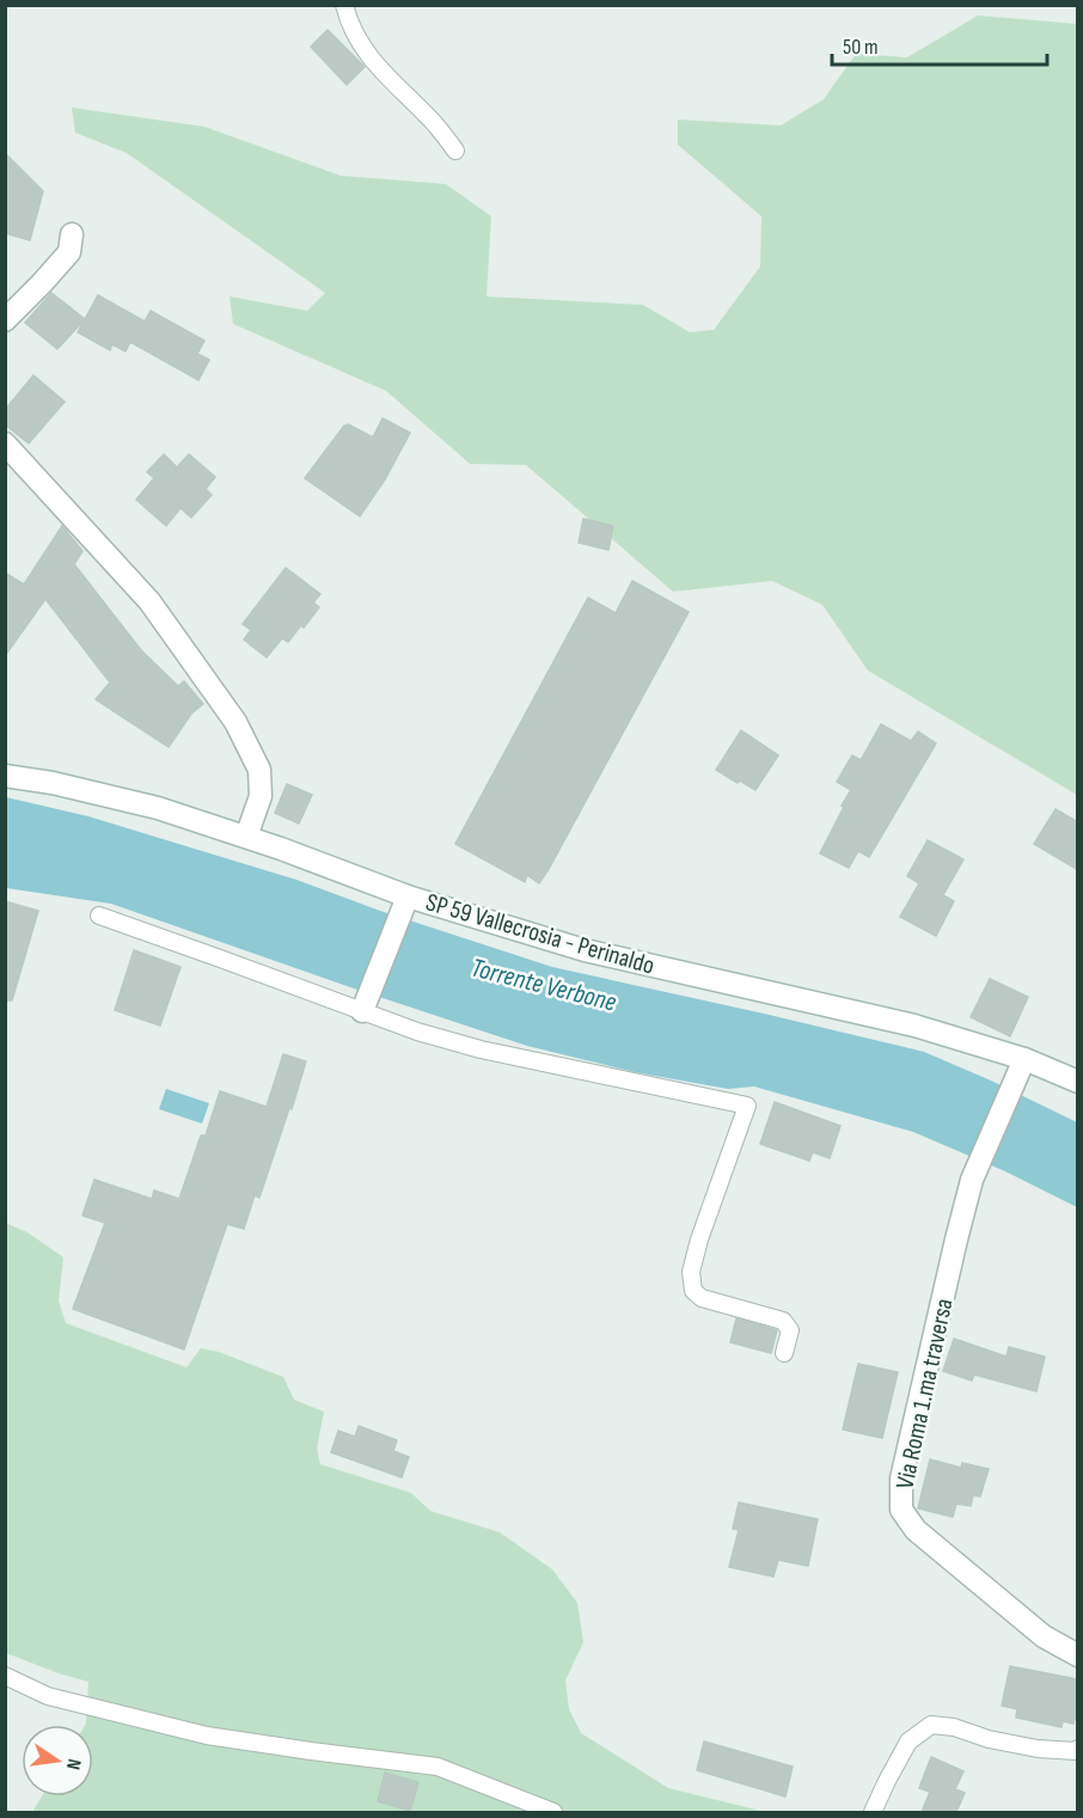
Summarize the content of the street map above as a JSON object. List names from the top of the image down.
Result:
{
  "streets": {
    "street": ["SP 59 Vallecrosia - Perinaldo", "Via Roma 1.ma traversa"]
  },
  "crossings": [
    ["SP 59 Vallecrosia - Perinaldo", "Via Roma 1.ma traversa"]
  ],
  "water": ["Torrente Verbone"],
  "scale_bar": "50 m",
  "north": "right"
}
